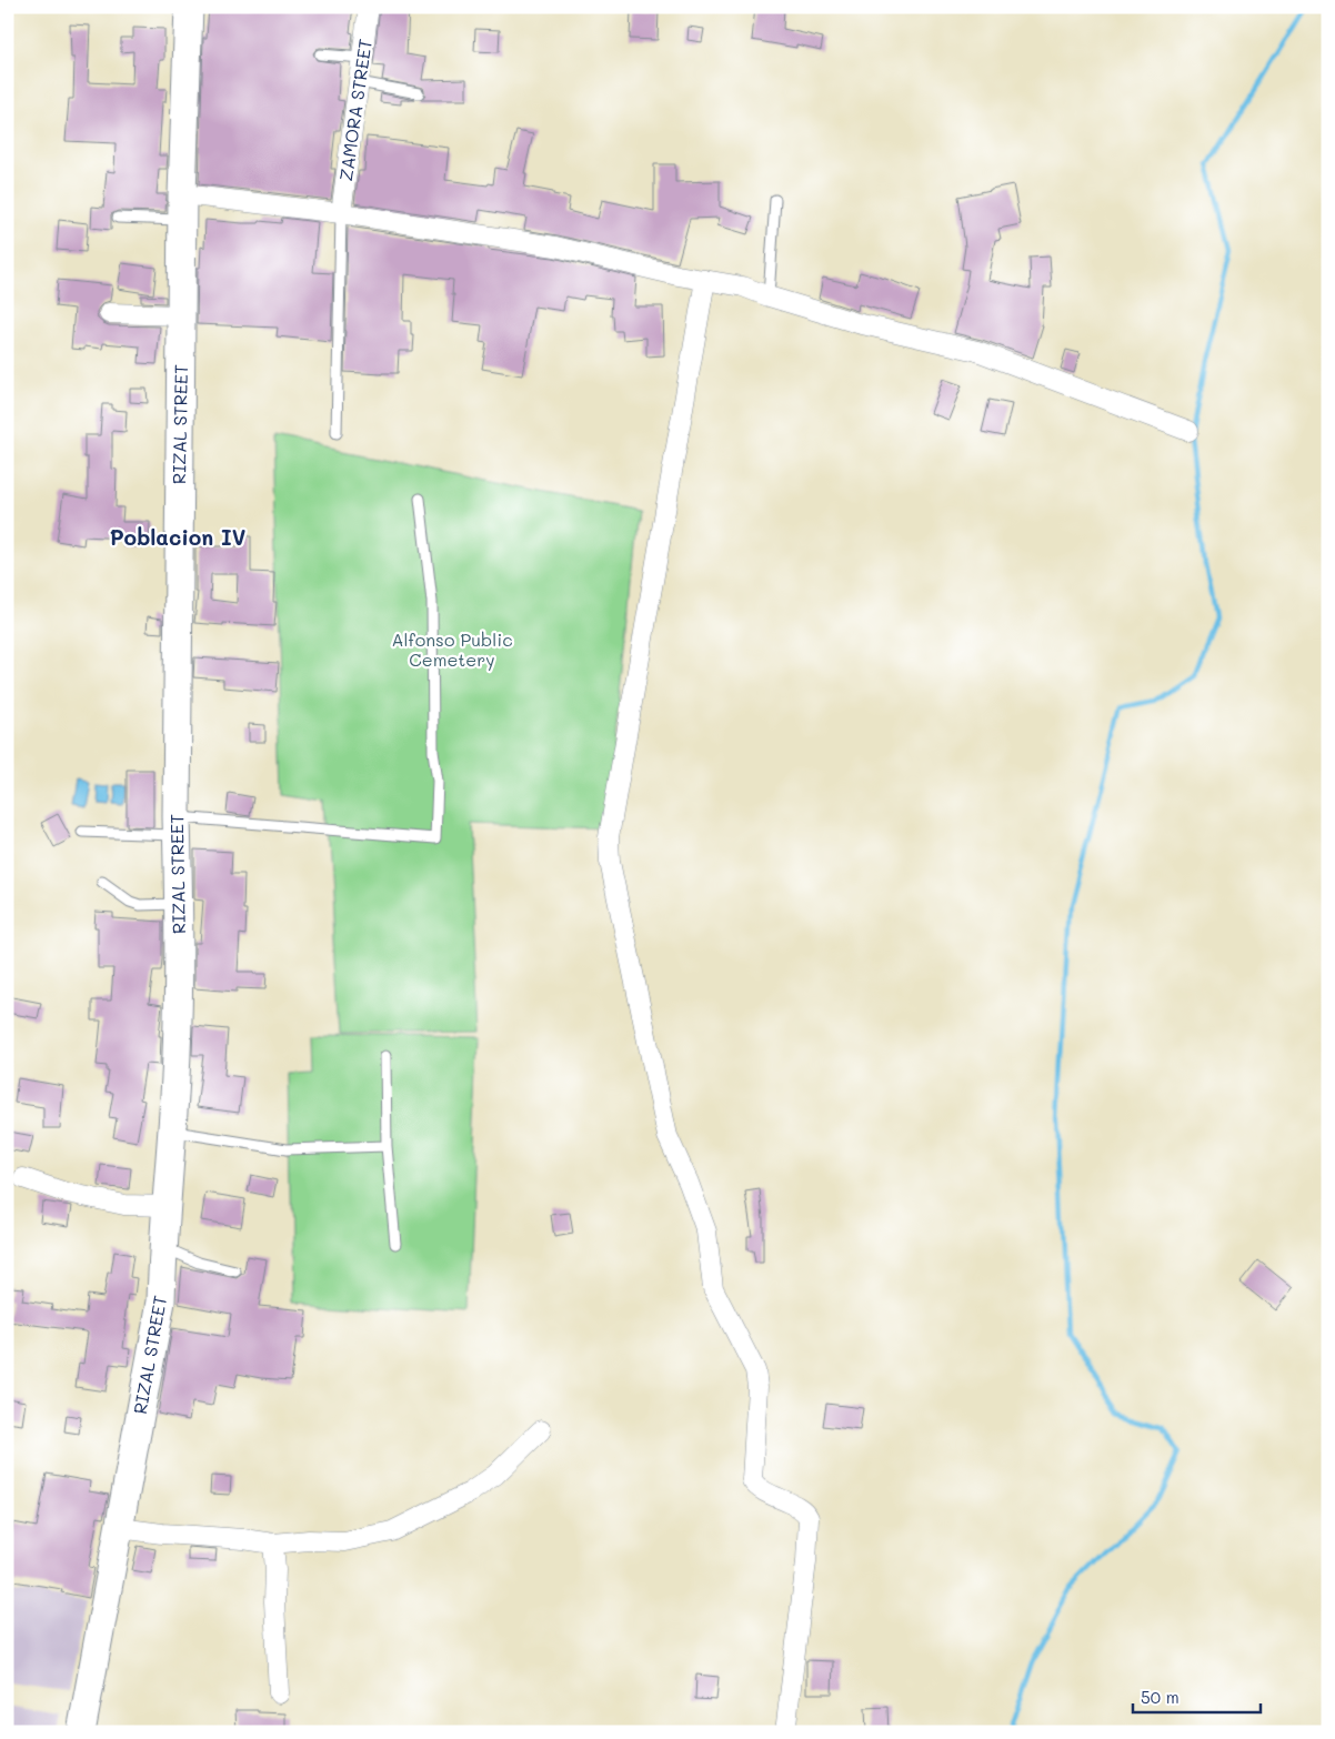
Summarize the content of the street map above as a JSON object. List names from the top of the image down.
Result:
{
  "streets": {
    "street": ["ZAMORA STREET", "RIZAL STREET"]
  },
  "districts": ["Poblacion IV"],
  "parks": ["Alfonso Public Cemetery"],
  "scale_bar": "50 m"
}
